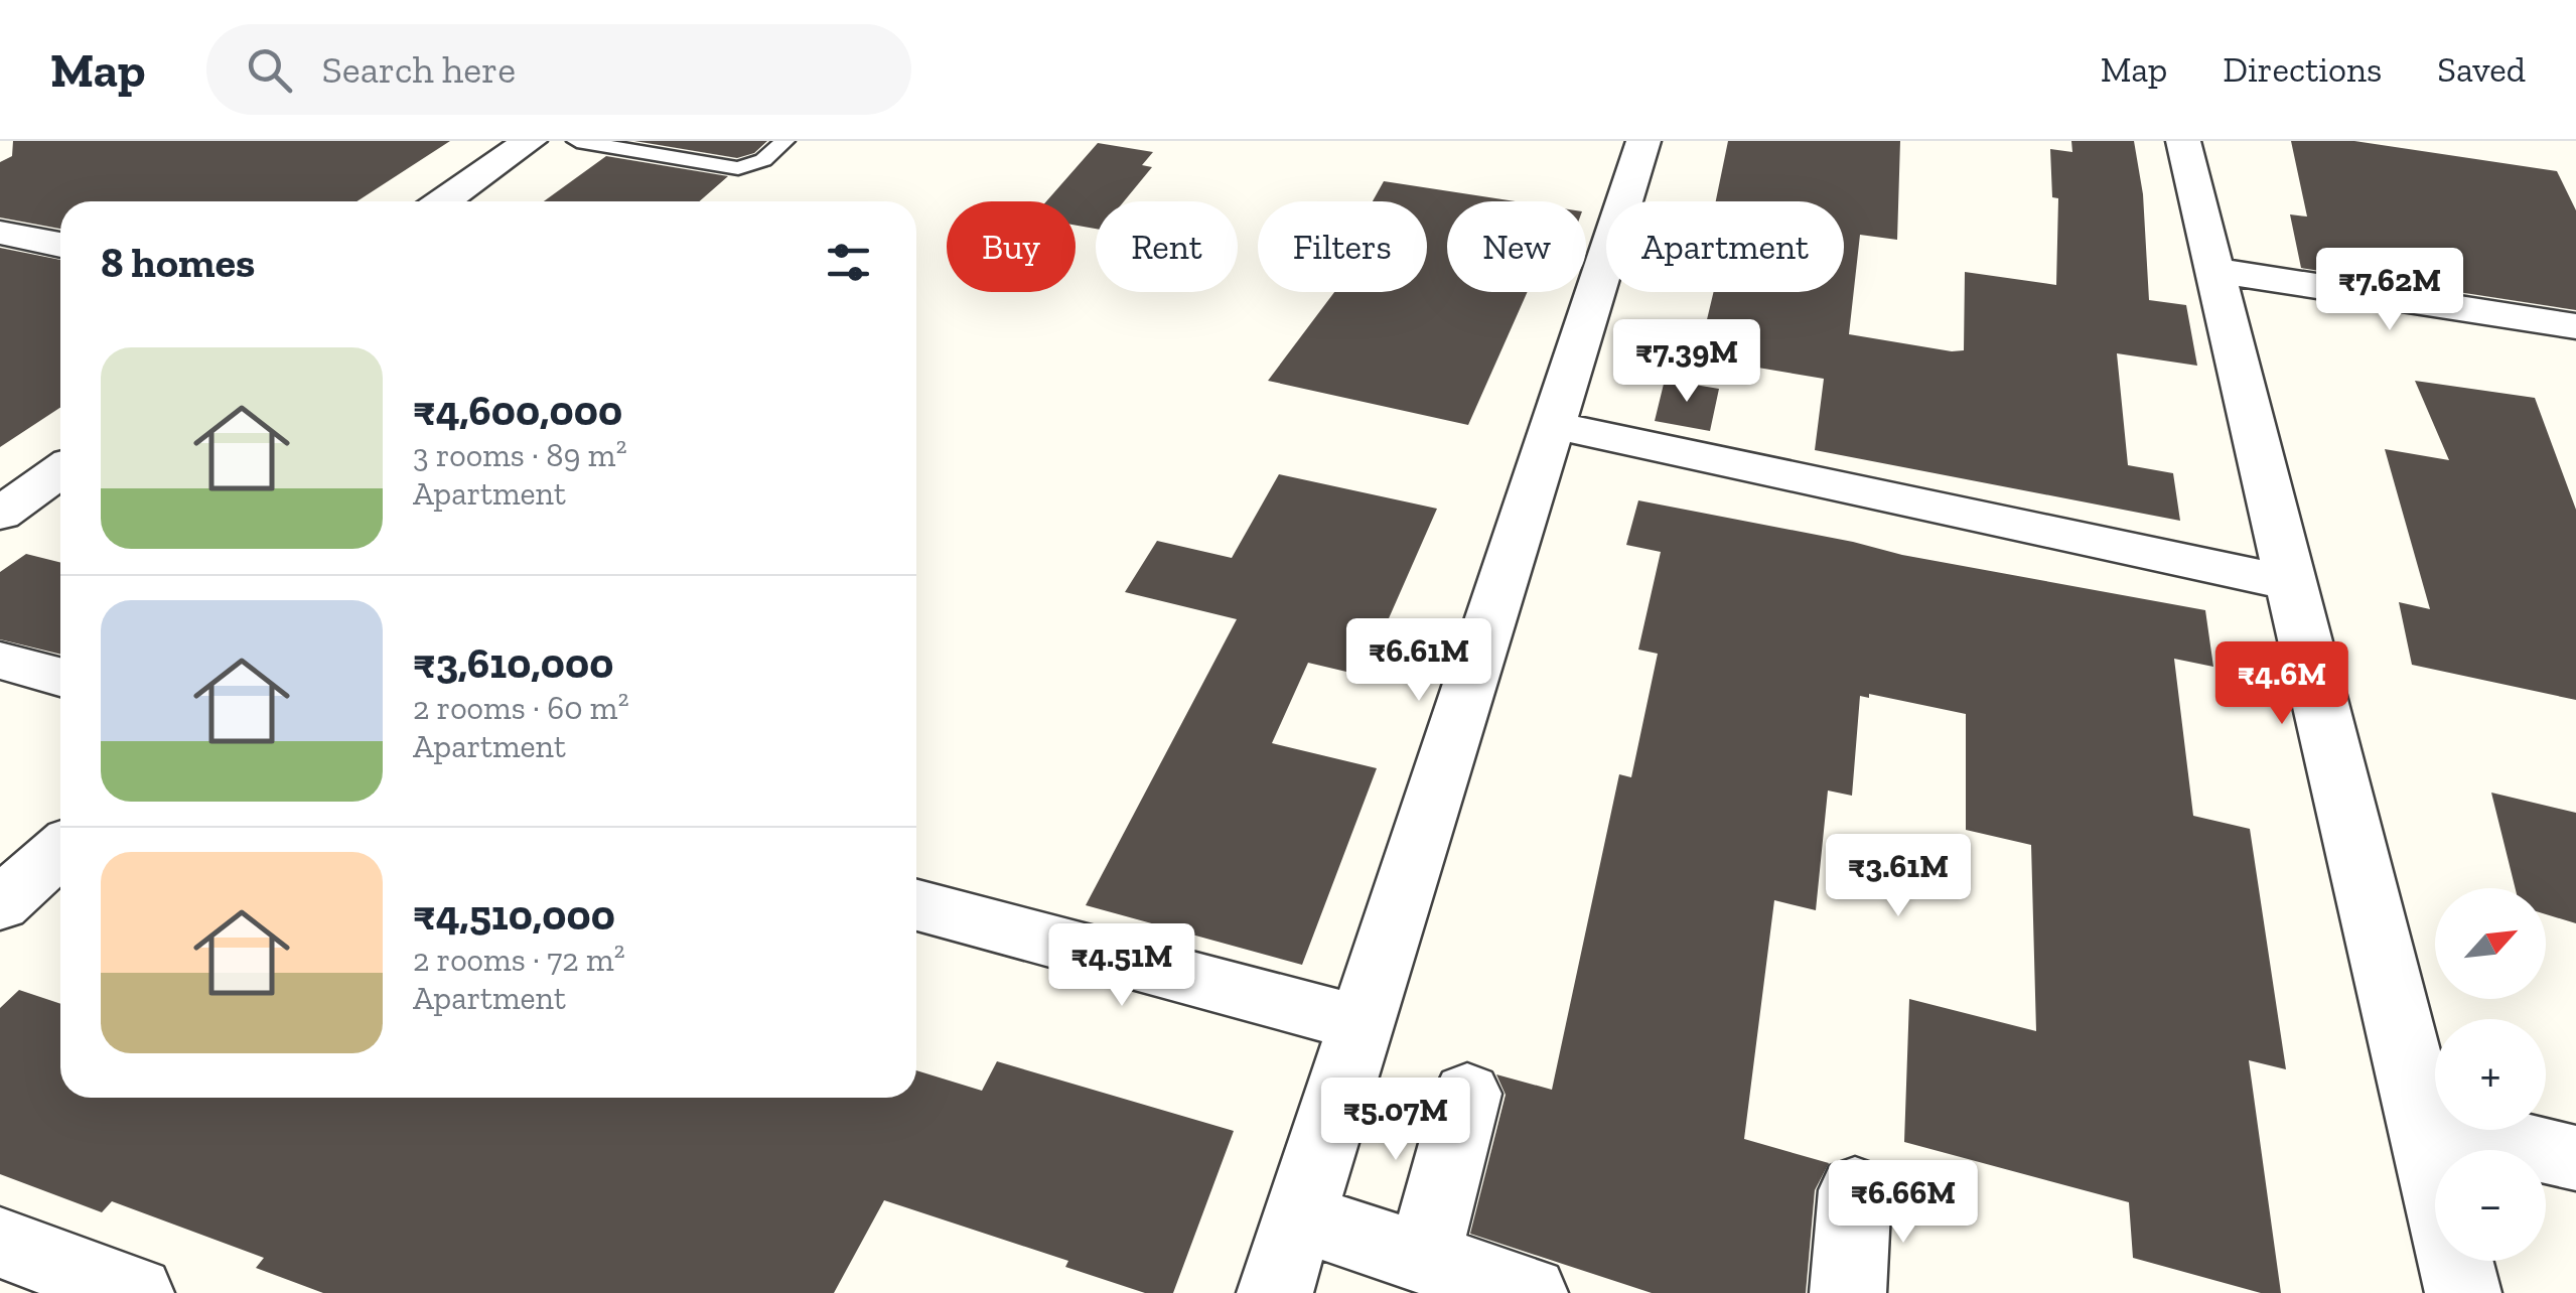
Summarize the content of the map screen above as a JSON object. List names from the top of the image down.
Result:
{
  "north": "top right",
  "page": {
    "header": "Map",
    "search": "Search here",
    "nav": ["Map", "Directions", "Saved"],
    "chip": [
      "Buy",
      "Rent",
      "Filters",
      "New",
      "Apartment"
    ],
    "heading": "8 homes",
    "price": [
      "₹7.62M",
      "₹7.39M",
      "₹6.61M",
      "₹4.6M",
      "₹3.61M",
      "₹4.51M",
      "₹5.07M",
      "₹6.66M"
    ],
    "list": [
      {
        "name": "₹4,600,000",
        "note": "3 rooms · 89 m² · Apartment"
      },
      {
        "name": "₹3,610,000",
        "note": "2 rooms · 60 m² · Apartment"
      },
      {
        "name": "₹4,510,000",
        "note": "2 rooms · 72 m² · Apartment"
      }
    ],
    "map_buttons": ["+", "−"]
  }
}
